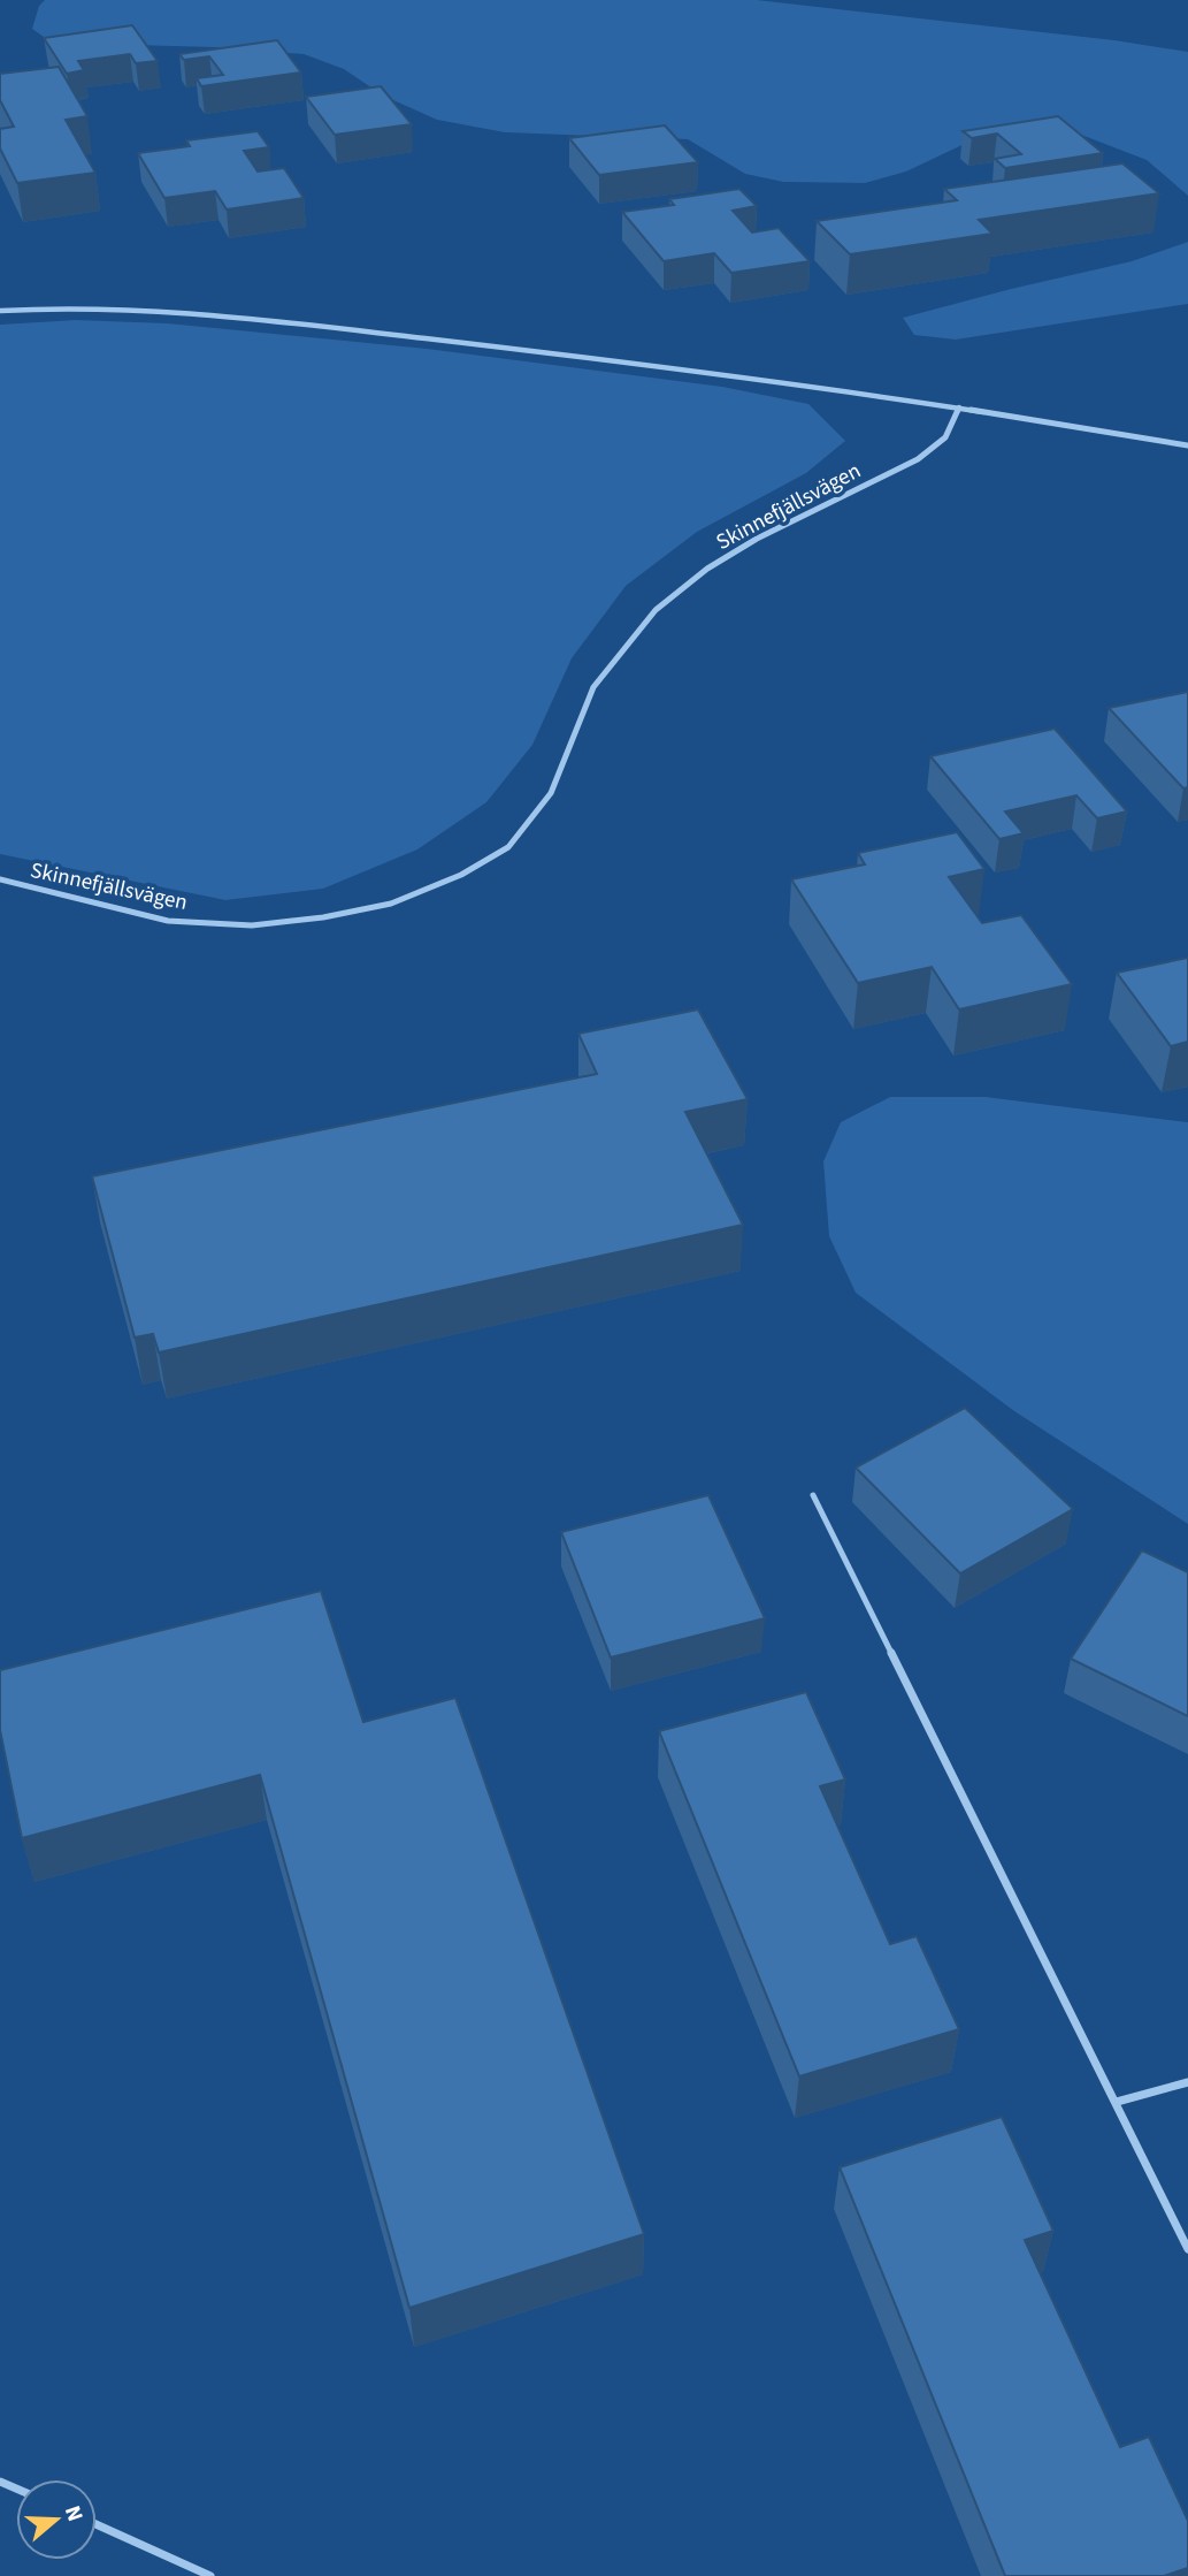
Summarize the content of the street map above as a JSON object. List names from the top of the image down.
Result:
{
  "streets": {
    "street": ["Skinnefjällsvägen"]
  },
  "north": "right"
}
